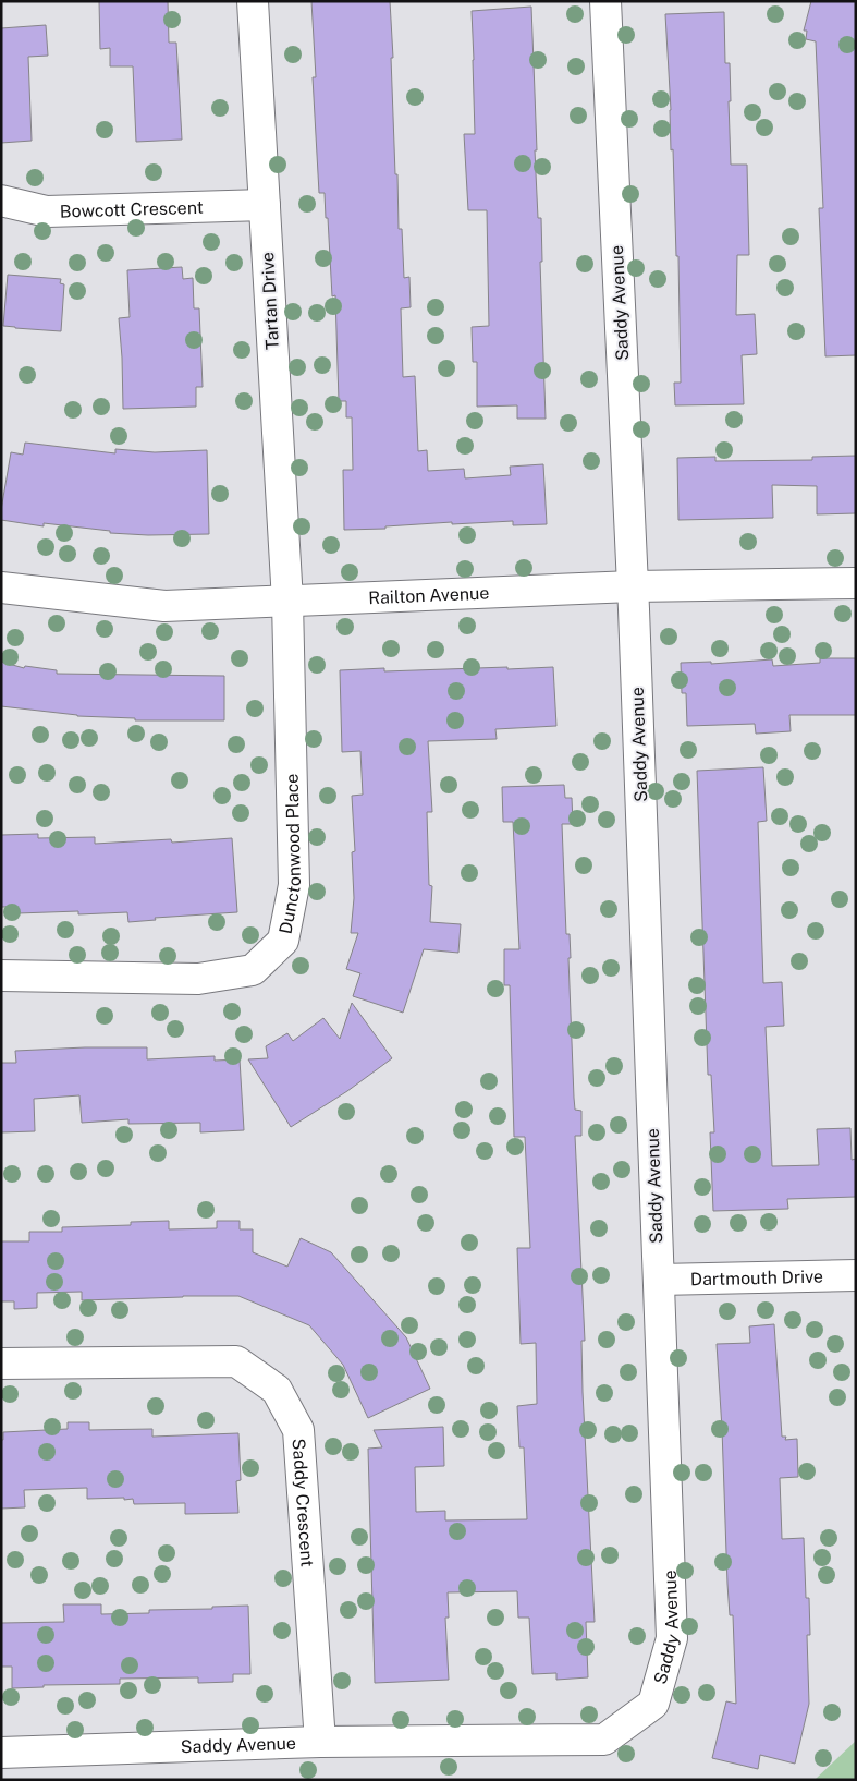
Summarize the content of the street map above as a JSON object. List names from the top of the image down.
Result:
{
  "streets": {
    "street": [
      "Bowcott Crescent",
      "Tartan Drive",
      "Saddy Avenue",
      "Railton Avenue",
      "Dunctonwood Place",
      "Dartmouth Drive",
      "Saddy Crescent"
    ]
  },
  "crossings": [
    ["Bowcott Crescent", "Tartan Drive"],
    ["Tartan Drive", "Railton Avenue"],
    ["Tartan Drive", "Dunctonwood Place"],
    ["Saddy Avenue", "Railton Avenue"],
    ["Saddy Avenue", "Dartmouth Drive"],
    ["Saddy Avenue", "Saddy Crescent"],
    ["Railton Avenue", "Dunctonwood Place"]
  ]
}
